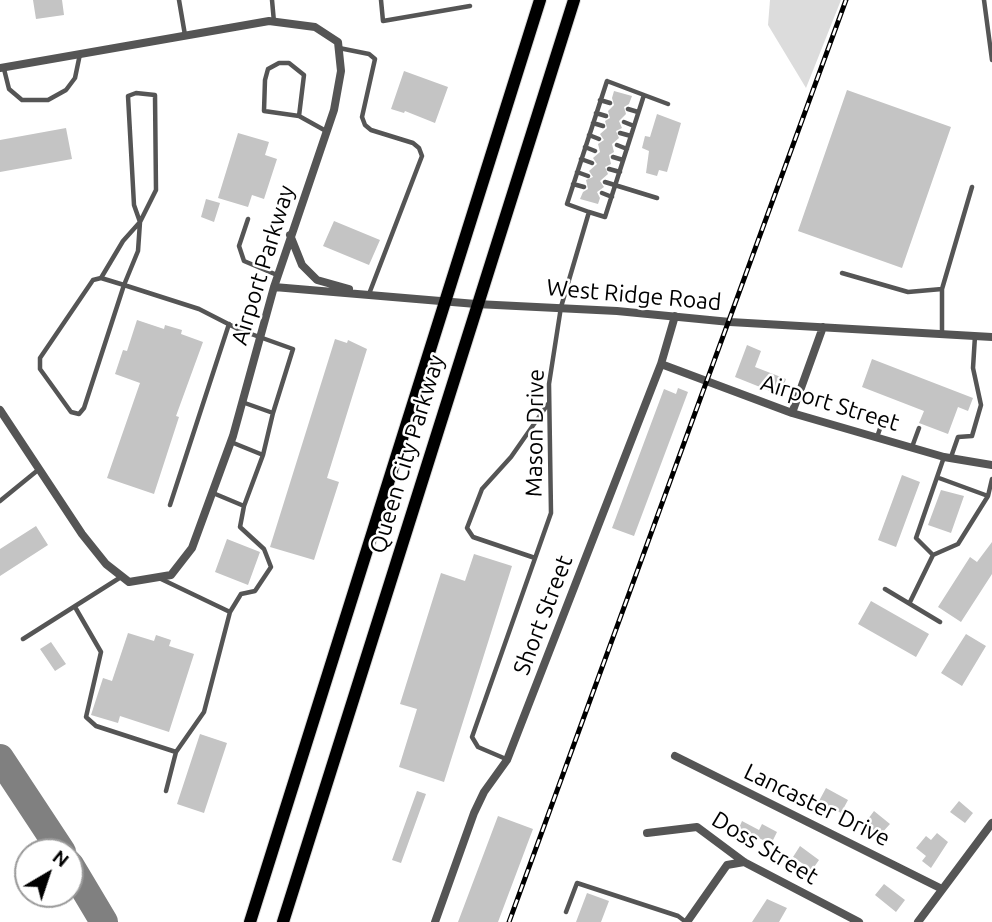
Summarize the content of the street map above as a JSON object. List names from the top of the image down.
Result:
{
  "streets": {
    "main road": ["Queen City Parkway"],
    "street": [
      "Airport Parkway",
      "West Ridge Road",
      "Airport Street",
      "Short Street",
      "Lancaster Drive",
      "Doss Street"
    ],
    "lane": ["Mason Drive"]
  },
  "crossings": [
    ["Airport Parkway", "West Ridge Road"],
    ["West Ridge Road", "Mason Drive"],
    ["West Ridge Road", "Queen City Parkway"],
    ["West Ridge Road", "Short Street"],
    ["Airport Street", "Short Street"],
    ["Mason Drive", "Short Street"]
  ],
  "north": "top right"
}
